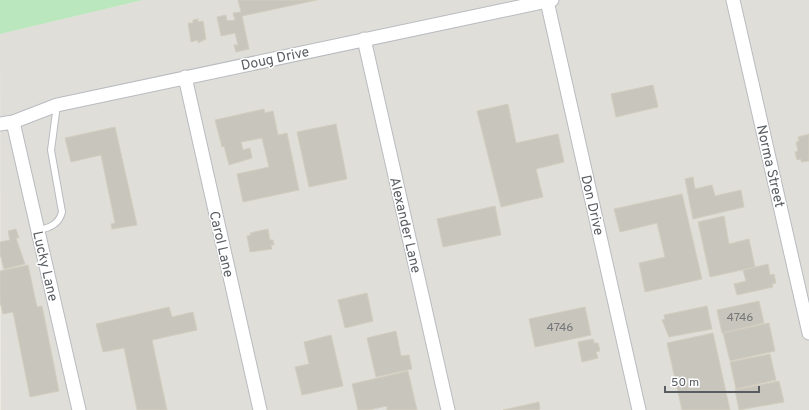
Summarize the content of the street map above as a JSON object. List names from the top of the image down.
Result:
{
  "streets": {
    "street": [
      "Doug Drive",
      "Norma Street",
      "Don Drive",
      "Alexander Lane",
      "Carol Lane",
      "Lucky Lane"
    ]
  },
  "crossings": [
    ["Doug Drive", "Don Drive"],
    ["Doug Drive", "Alexander Lane"],
    ["Doug Drive", "Carol Lane"],
    ["Doug Drive", "Lucky Lane"]
  ],
  "house_numbers": ["4746", "4746"],
  "scale_bar": "50 m"
}
